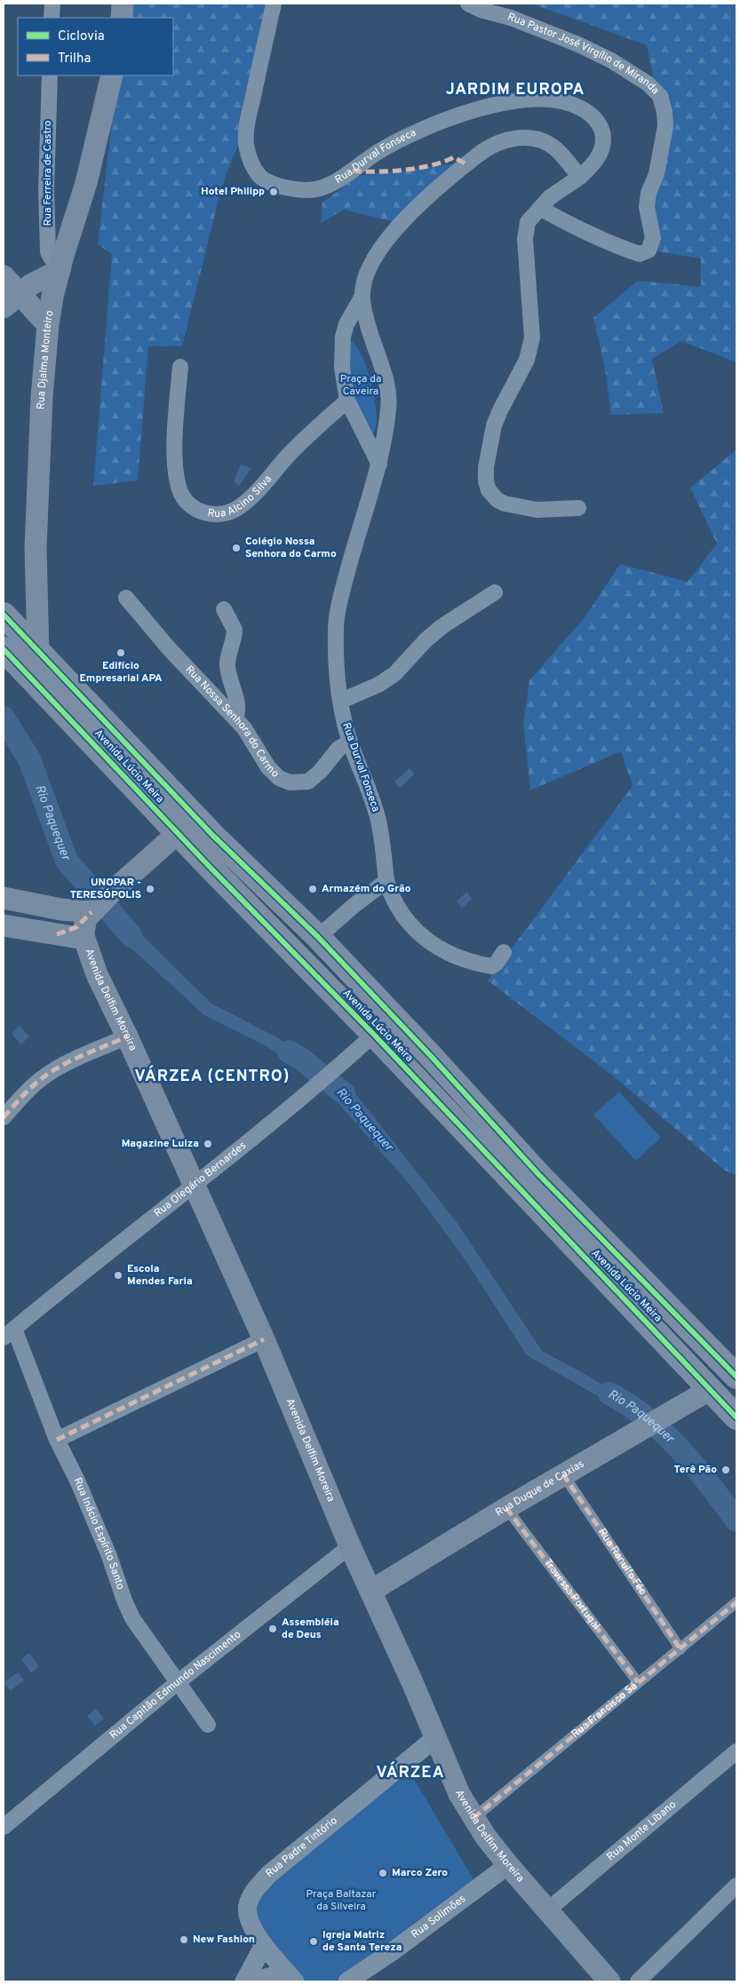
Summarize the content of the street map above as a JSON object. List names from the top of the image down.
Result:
{
  "streets": {
    "main road": [
      "Rua Djalma Monteiro",
      "Avenida Lúcio Meira",
      "Avenida Delfim Moreira",
      "Rua Duque de Caxias"
    ],
    "street": [
      "Rua Pastor José Virgílio de Miranda",
      "Rua Durval Fonseca",
      "Rua Ferreira de Castro",
      "Rua Alcino Silva",
      "Rua Nossa Senhora do Carmo",
      "Rua Olegário Bernardes",
      "Rua Inácio Espírito Santo",
      "Rua Ranulfo Féo",
      "Travessa Portugal",
      "Rua Capitão Edmundo Nascimento",
      "Rua Francisco Sá",
      "Rua Monte Líbano",
      "Rua Padre Tintório",
      "Rua Solimões"
    ]
  },
  "crossings": [
    ["Rua Pastor José Virgílio de Miranda", "Rua Durval Fonseca"],
    ["Rua Durval Fonseca", "Rua Alcino Silva"],
    ["Rua Durval Fonseca", "Rua Nossa Senhora do Carmo"],
    ["Rua Ferreira de Castro", "Rua Djalma Monteiro"],
    ["Rua Djalma Monteiro", "Avenida Lúcio Meira"],
    ["Avenida Lúcio Meira", "Rua Olegário Bernardes"],
    ["Avenida Lúcio Meira", "Rua Duque de Caxias"],
    ["Avenida Delfim Moreira", "Rua Olegário Bernardes"],
    ["Avenida Delfim Moreira", "Rua Duque de Caxias"],
    ["Avenida Delfim Moreira", "Rua Capitão Edmundo Nascimento"],
    ["Avenida Delfim Moreira", "Rua Francisco Sá"],
    ["Avenida Delfim Moreira", "Rua Monte Líbano"],
    ["Avenida Delfim Moreira", "Rua Padre Tintório"],
    ["Avenida Delfim Moreira", "Rua Solimões"],
    ["Rua Olegário Bernardes", "Rua Inácio Espírito Santo"],
    ["Rua Duque de Caxias", "Rua Ranulfo Féo"],
    ["Rua Duque de Caxias", "Travessa Portugal"],
    ["Rua Inácio Espírito Santo", "Rua Capitão Edmundo Nascimento"],
    ["Rua Ranulfo Féo", "Rua Francisco Sá"],
    ["Travessa Portugal", "Rua Francisco Sá"]
  ],
  "districts": ["JARDIM EUROPA", "VÁRZEA (CENTRO)", "VÁRZEA"],
  "water": ["Rio Paquequer"],
  "parks": ["Praça da Caveira", "Praça Baltazar da Silveira"],
  "places": [
    "Hotel Philipp",
    "Colégio Nossa Senhora do Carmo",
    "Edifício Empresarial APA",
    "UNOPAR - TERESÓPOLIS",
    "Armazém do Grão",
    "Magazine Luiza",
    "Escola Mendes Faria",
    "Terê Pão",
    "Assembléia de Deus",
    "Marco Zero",
    "New Fashion",
    "Igreja Matriz de Santa Tereza"
  ],
  "legend": ["Ciclovia", "Trilha"]
}
